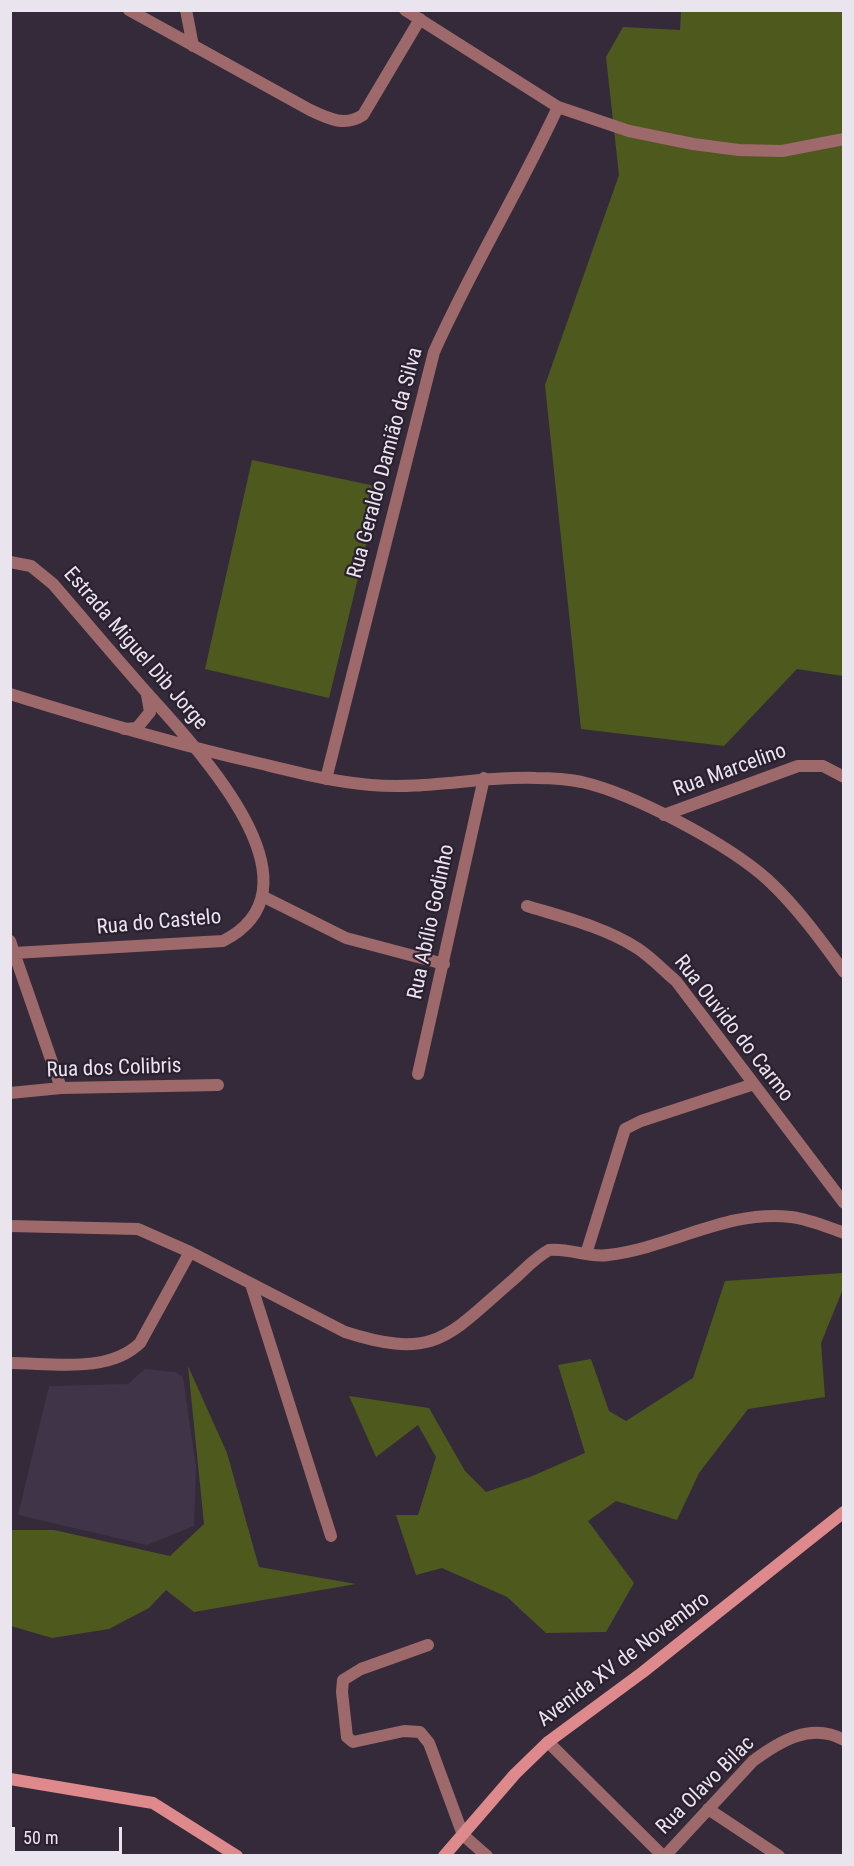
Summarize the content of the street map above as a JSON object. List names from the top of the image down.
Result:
{
  "streets": {
    "street": [
      "Rua Geraldo Damião da Silva",
      "Estrada Miguel Dib Jorge",
      "Rua Marcelino",
      "Rua Abílio Godinho",
      "Rua do Castelo",
      "Rua Ouvido do Carmo",
      "Rua dos Colibris",
      "Avenida XV de Novembro",
      "Rua Olavo Bilac"
    ]
  },
  "crossings": [
    ["Rua Geraldo Damião da Silva", "Estrada Miguel Dib Jorge"],
    ["Estrada Miguel Dib Jorge", "Rua Marcelino"],
    ["Estrada Miguel Dib Jorge", "Rua Abílio Godinho"]
  ],
  "scale_bar": "50 m"
}
